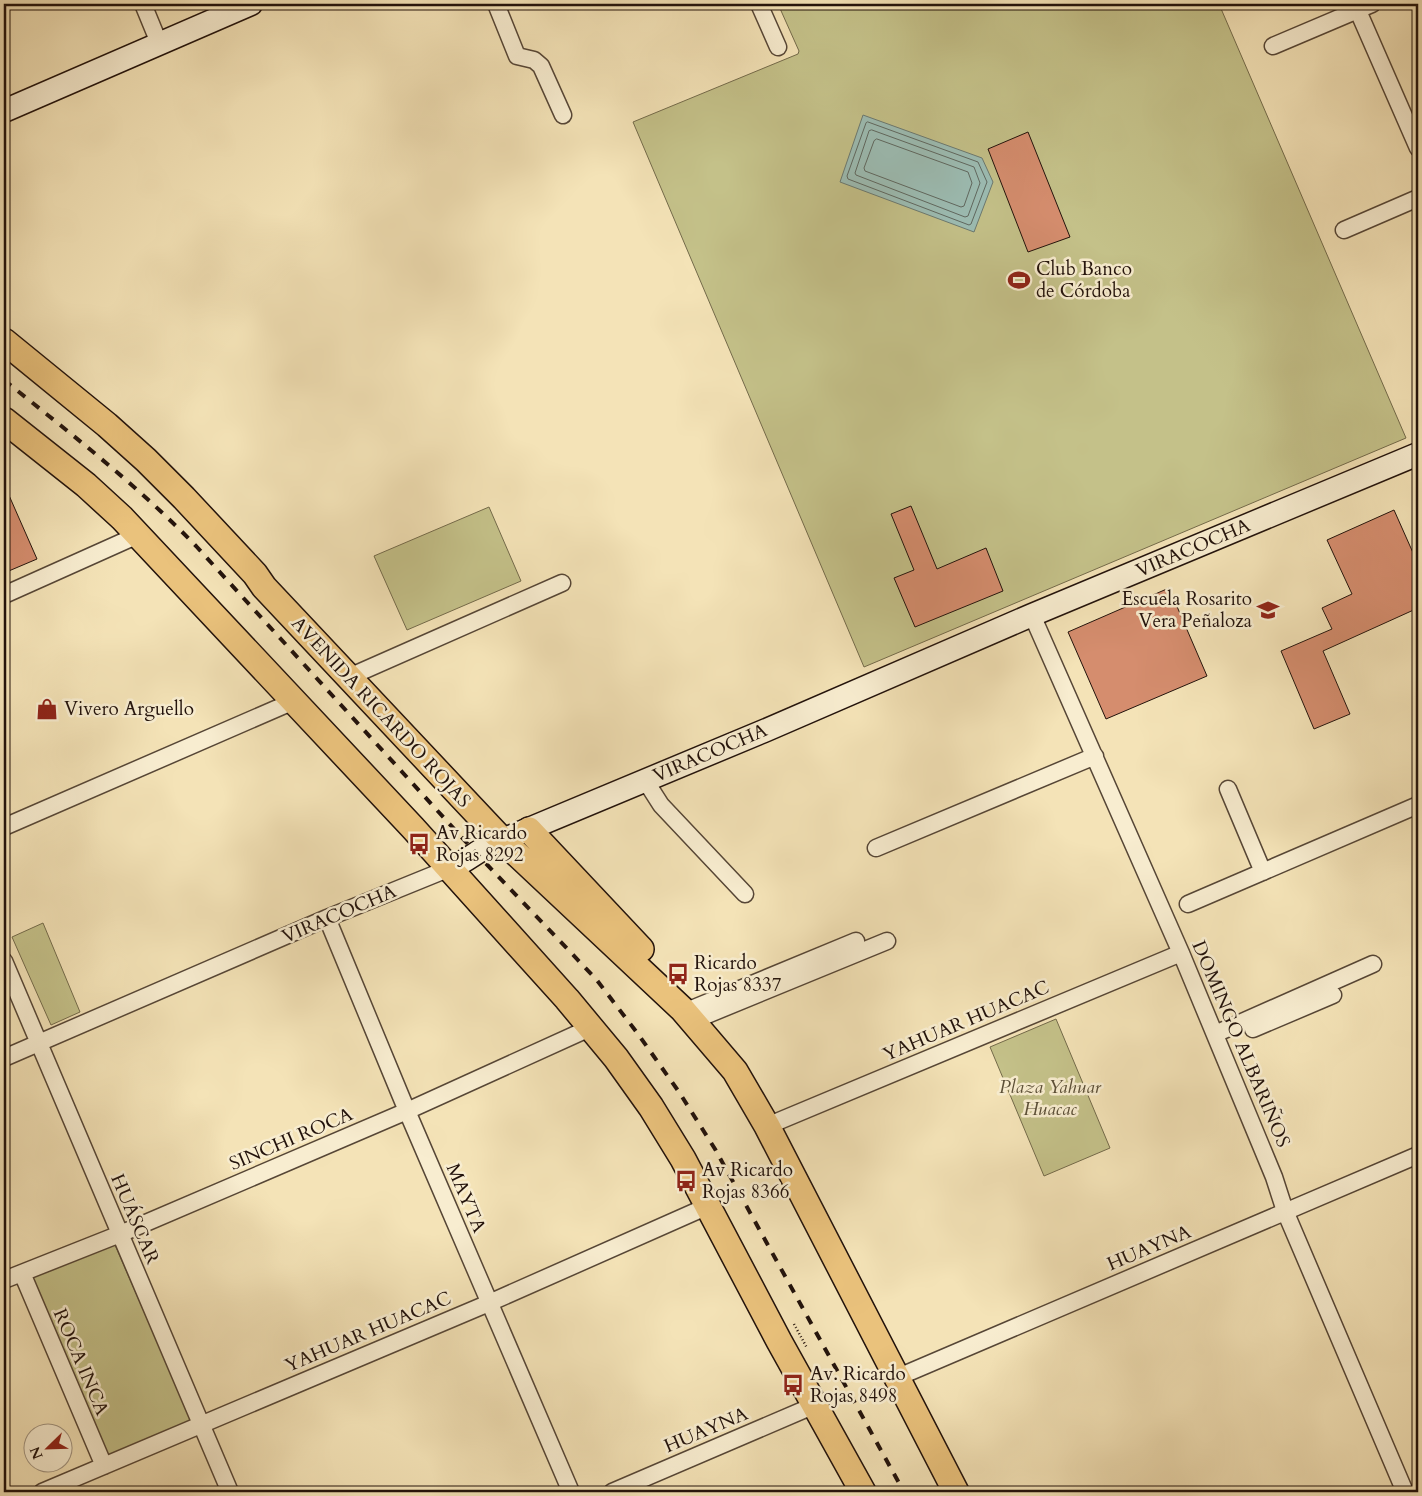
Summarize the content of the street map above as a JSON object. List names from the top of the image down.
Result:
{
  "streets": {
    "main road": ["VIRACOCHA", "AVENIDA RICARDO ROJAS"],
    "street": [
      "YAHUAR HUACAC",
      "DOMINGO ALBARIÑOS",
      "SINCHI ROCA",
      "MAYTA",
      "HUÁSCAR",
      "HUAYNA",
      "ROCA INCA"
    ]
  },
  "crossings": [
    ["VIRACOCHA", "AVENIDA RICARDO ROJAS"],
    ["VIRACOCHA", "DOMINGO ALBARIÑOS"],
    ["VIRACOCHA", "MAYTA"],
    ["VIRACOCHA", "HUÁSCAR"],
    ["AVENIDA RICARDO ROJAS", "YAHUAR HUACAC"],
    ["AVENIDA RICARDO ROJAS", "HUAYNA"],
    ["YAHUAR HUACAC", "DOMINGO ALBARIÑOS"],
    ["YAHUAR HUACAC", "MAYTA"],
    ["YAHUAR HUACAC", "HUÁSCAR"],
    ["YAHUAR HUACAC", "ROCA INCA"],
    ["DOMINGO ALBARIÑOS", "HUAYNA"],
    ["SINCHI ROCA", "MAYTA"],
    ["SINCHI ROCA", "HUÁSCAR"],
    ["SINCHI ROCA", "ROCA INCA"]
  ],
  "parks": ["Plaza Yahuar Huacac"],
  "places": {
    "sports": ["Club Banco de Córdoba"],
    "school or university": ["Escuela Rosarito Vera Peñaloza"],
    "shop": ["Vivero Arguello"],
    "bus stop": [
      "Av Ricardo Rojas 8292",
      "Ricardo Rojas 8337",
      "Av Ricardo Rojas 8366",
      "Av. Ricardo Rojas 8498"
    ]
  },
  "north": "bottom left"
}
